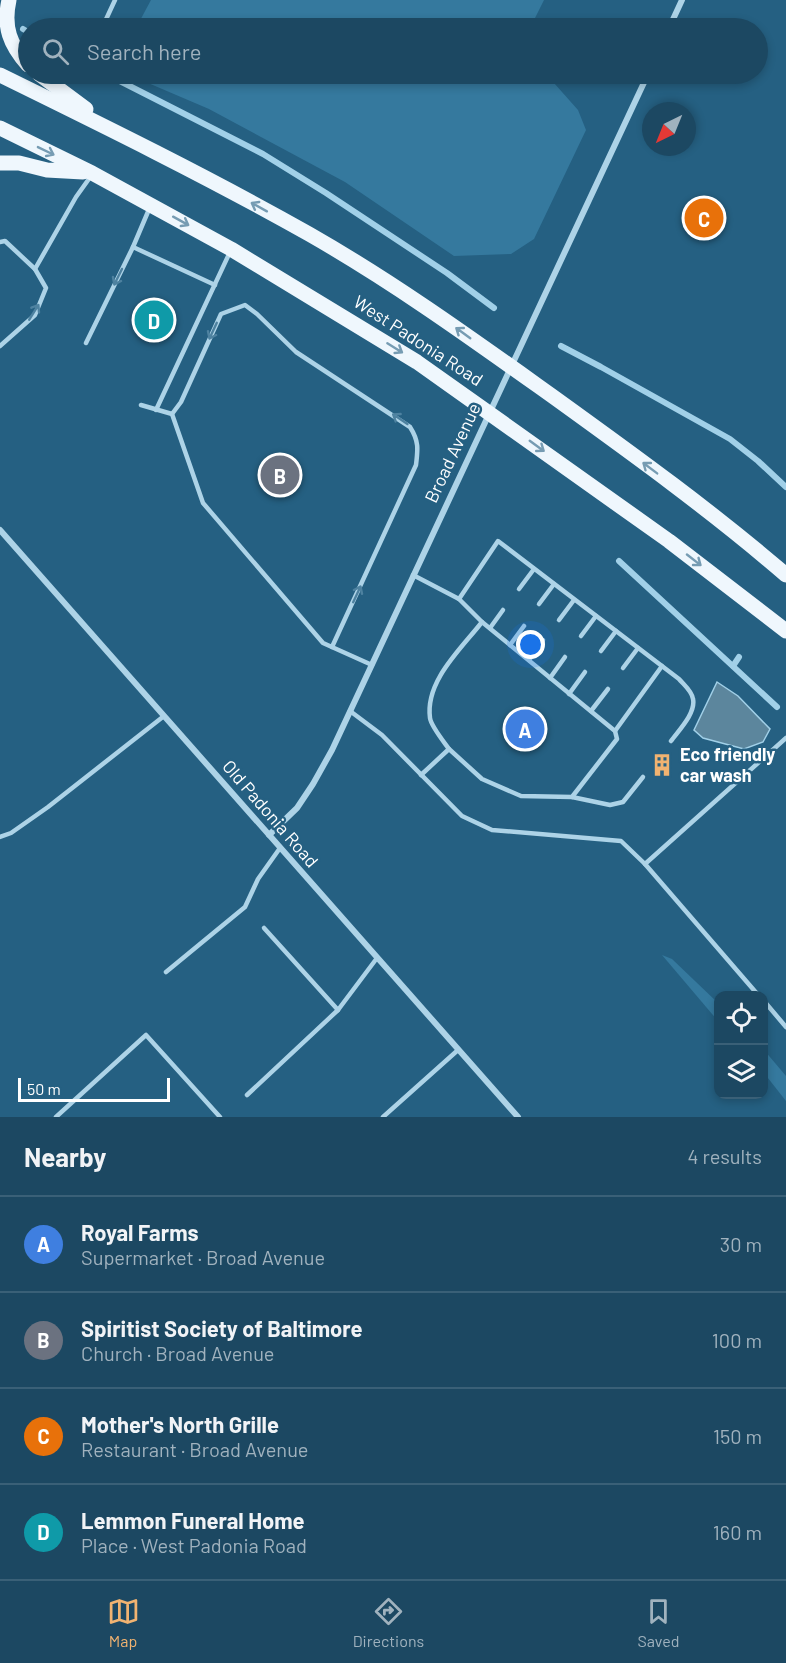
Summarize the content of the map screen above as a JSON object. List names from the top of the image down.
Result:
{
  "streets": {
    "main road": ["West Padonia Road"],
    "street": ["Broad Avenue", "Old Padonia Road"]
  },
  "crossings": [
    ["West Padonia Road", "Broad Avenue"],
    ["Broad Avenue", "Old Padonia Road"]
  ],
  "places": {
    "building": ["Eco friendly car wash"]
  },
  "scale_bar": "50 m",
  "north": "bottom left",
  "page": {
    "search": "Search here",
    "pins": [
      "C",
      "D",
      "B",
      "A"
    ],
    "scale": "50 m",
    "heading": ["Nearby", "4 results"],
    "list": [
      {
        "mark": "A",
        "name": "Royal Farms",
        "note": "Supermarket · Broad Avenue",
        "value": "30 m"
      },
      {
        "mark": "B",
        "name": "Spiritist Society of Baltimore",
        "note": "Church · Broad Avenue",
        "value": "100 m"
      },
      {
        "mark": "C",
        "name": "Mother's North Grille",
        "note": "Restaurant · Broad Avenue",
        "value": "150 m"
      },
      {
        "mark": "D",
        "name": "Lemmon Funeral Home",
        "note": "Place · West Padonia Road",
        "value": "160 m"
      }
    ],
    "nav": ["Map", "Directions", "Saved"]
  }
}
